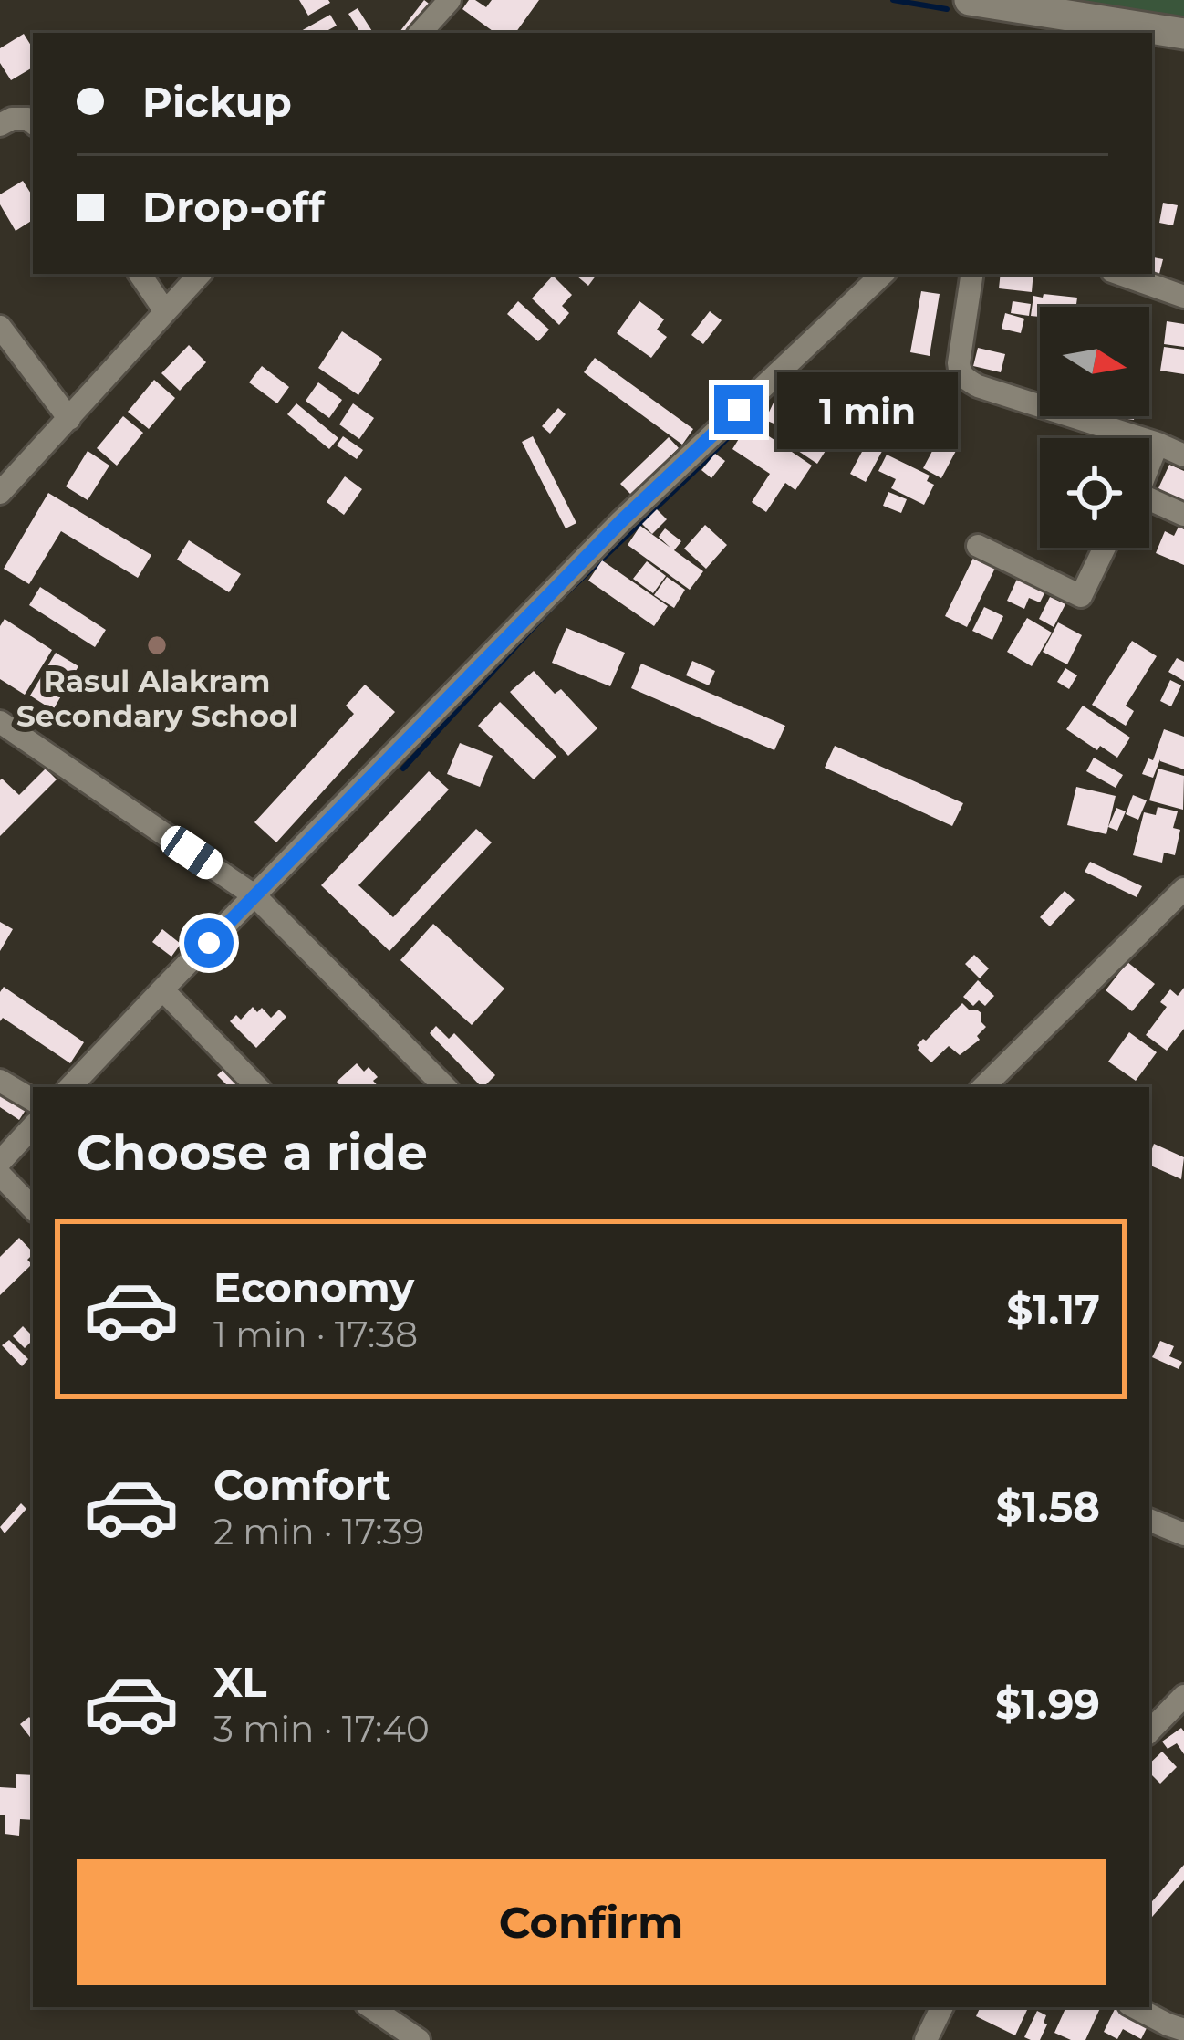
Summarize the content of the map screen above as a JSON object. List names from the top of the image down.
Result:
{
  "places": ["Rasul Alakram Secondary School"],
  "north": "right",
  "page": {
    "banner": ["Pickup", "Drop-off"],
    "bubble": "1 min",
    "heading": "Choose a ride",
    "list": [
      {
        "name": "Economy",
        "note": "1 min · 17:38",
        "value": "$1.17"
      },
      {
        "name": "Comfort",
        "note": "2 min · 17:39",
        "value": "$1.58"
      },
      {
        "name": "XL",
        "note": "3 min · 17:40",
        "value": "$1.99"
      }
    ],
    "buttons": "Confirm"
  }
}
